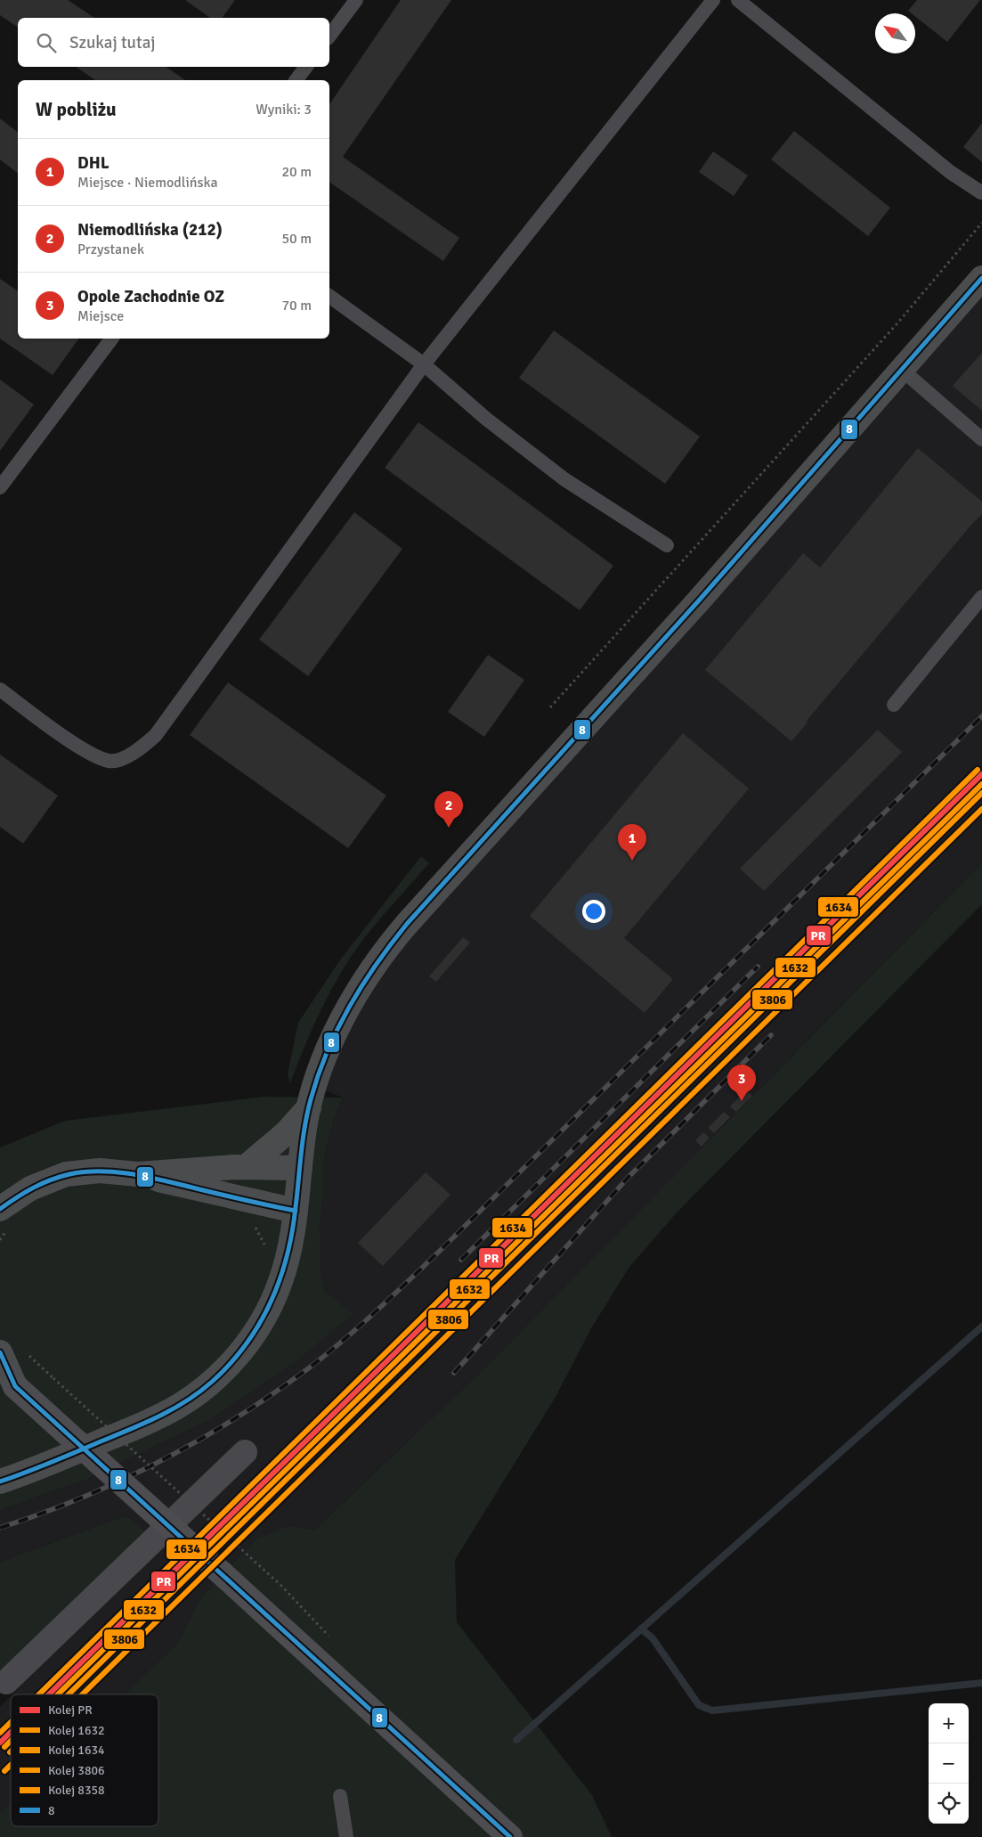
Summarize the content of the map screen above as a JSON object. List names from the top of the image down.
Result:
{
  "lines": [
    "transit line 8",
    "rail line 1634",
    "rail line PR",
    "rail line 1632",
    "rail line 3806",
    "rail line 8358"
  ],
  "legend": [
    "Kolej PR",
    "Kolej 1632",
    "Kolej 1634",
    "Kolej 3806",
    "Kolej 8358",
    "8"
  ],
  "north": "top left",
  "page": {
    "search": "Szukaj tutaj",
    "heading": ["W pobliżu", "Wyniki: 3"],
    "list": [
      {
        "mark": "1",
        "name": "DHL",
        "note": "Miejsce · Niemodlińska",
        "value": "20 m"
      },
      {
        "mark": "2",
        "name": "Niemodlińska (212)",
        "note": "Przystanek",
        "value": "50 m"
      },
      {
        "mark": "3",
        "name": "Opole Zachodnie OZ",
        "note": "Miejsce",
        "value": "70 m"
      }
    ],
    "pins": ["2", "1", "3"],
    "map_buttons": ["+", "−"]
  }
}
